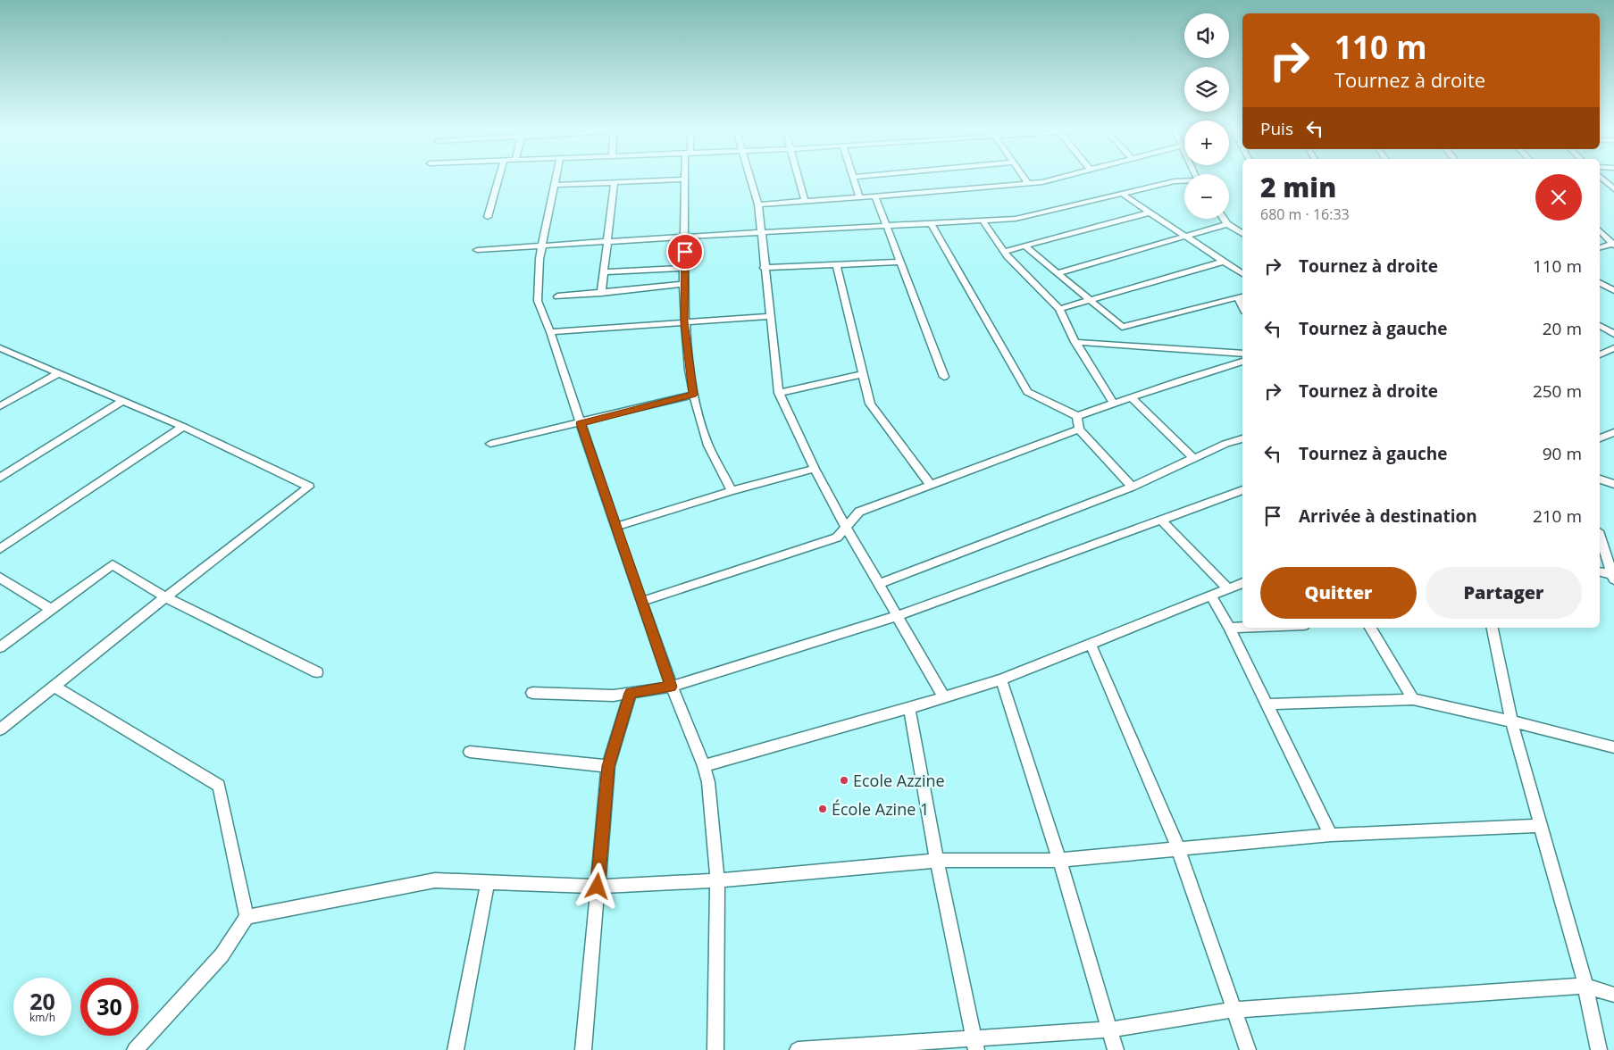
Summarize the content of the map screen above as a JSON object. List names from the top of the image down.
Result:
{
  "places": ["Ecole Azzine", "École Azine 1"],
  "page": {
    "map_buttons": ["+", "−"],
    "turn": ["110 m", "Tournez à droite"],
    "then": "Puis",
    "heading": ["2 min", "680 m · 16:33"],
    "list": [
      {
        "name": "Tournez à droite",
        "value": "110 m"
      },
      {
        "name": "Tournez à gauche",
        "value": "20 m"
      },
      {
        "name": "Tournez à droite",
        "value": "250 m"
      },
      {
        "name": "Tournez à gauche",
        "value": "90 m"
      },
      {
        "name": "Arrivée à destination",
        "value": "210 m"
      }
    ],
    "buttons": ["Quitter", "Partager"],
    "speed": "20 km/h",
    "limit": "30"
  }
}
